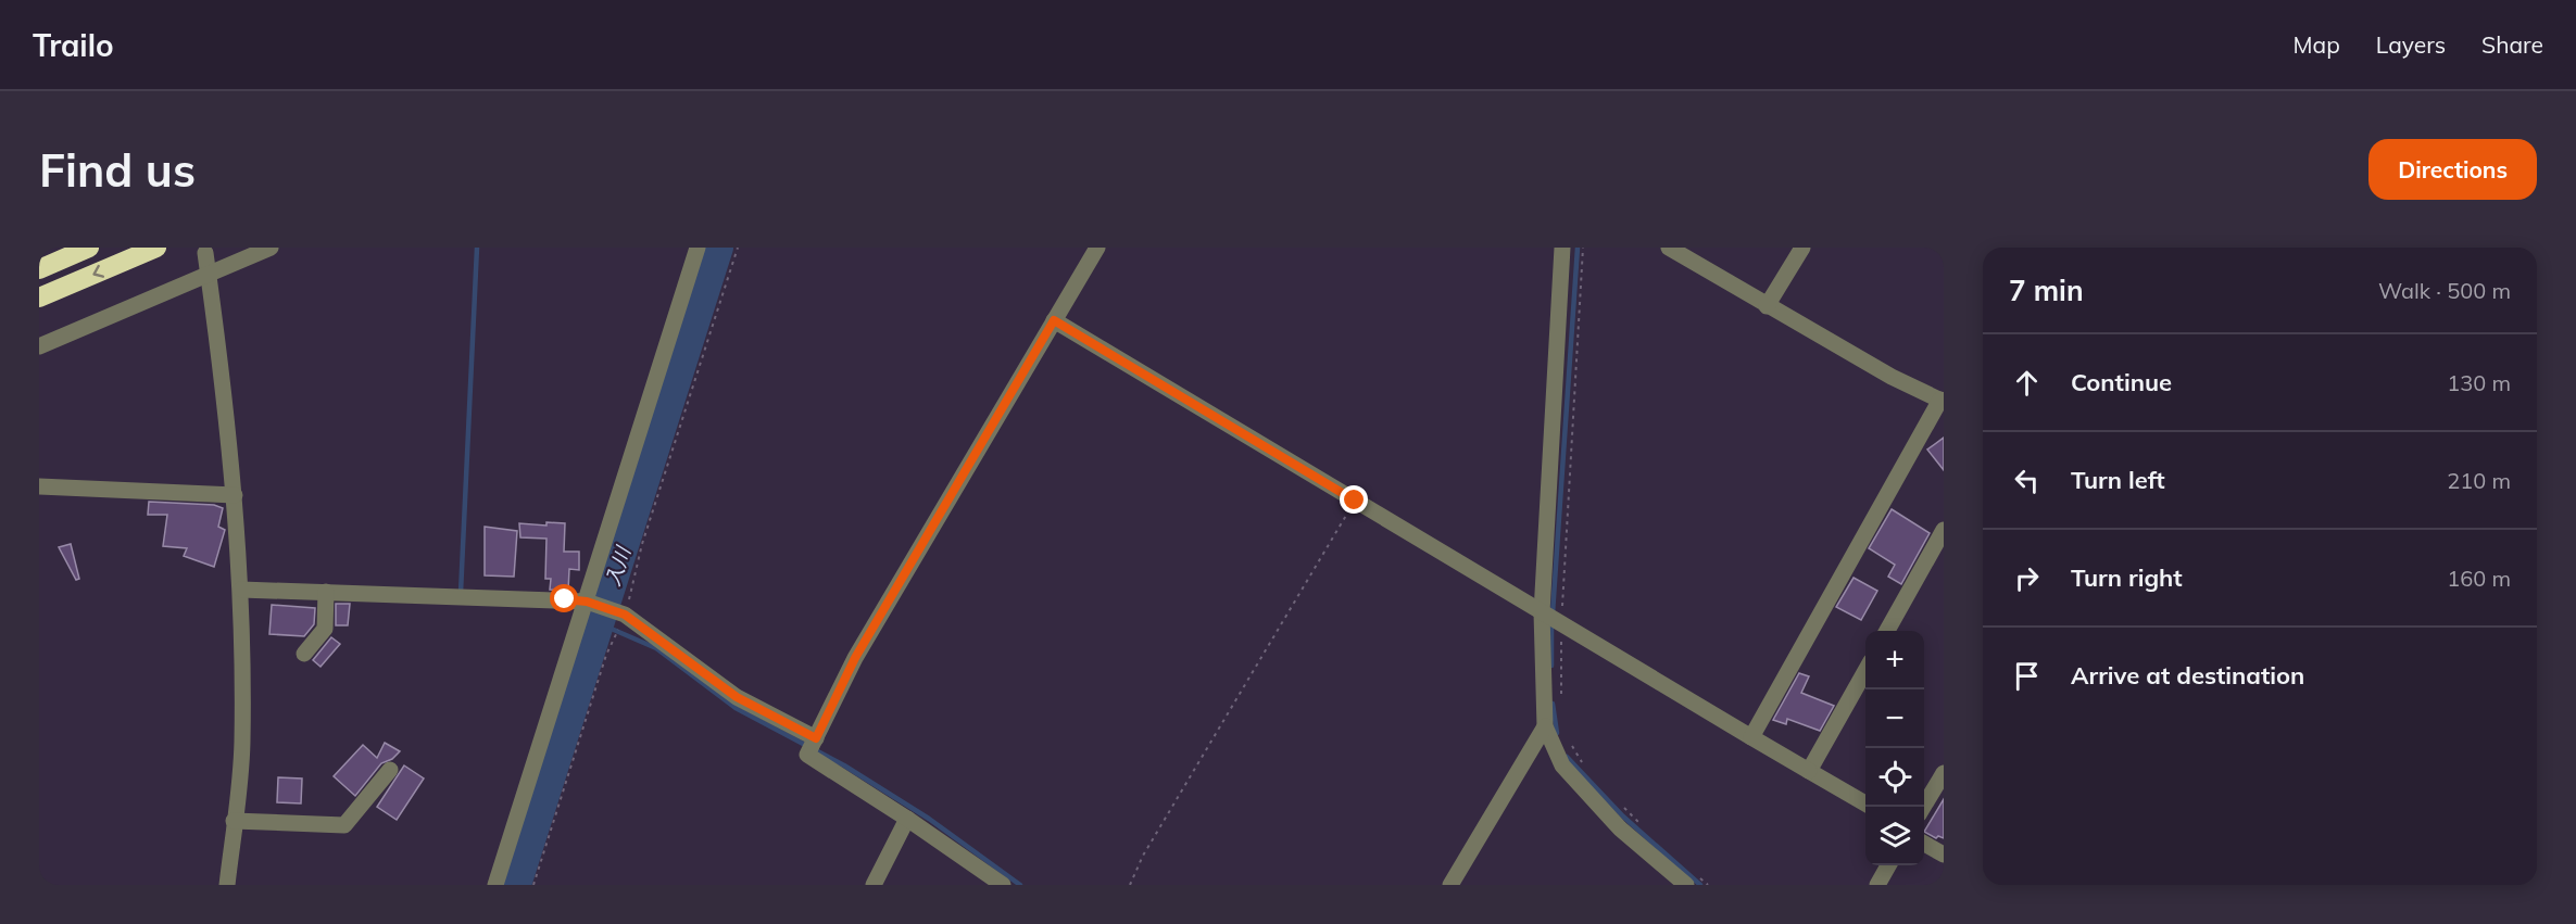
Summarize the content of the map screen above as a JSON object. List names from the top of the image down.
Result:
{
  "water": ["入川"],
  "page": {
    "header": "Trailo",
    "nav": ["Map", "Layers", "Share"],
    "buttons": "Directions",
    "title": "Find us",
    "heading": ["7 min", "Walk · 500 m"],
    "list": [
      ["Continue", "130 m"],
      ["Turn left", "210 m"],
      ["Turn right", "160 m"],
      "Arrive at destination"
    ],
    "map_buttons": ["+", "−"]
  }
}
